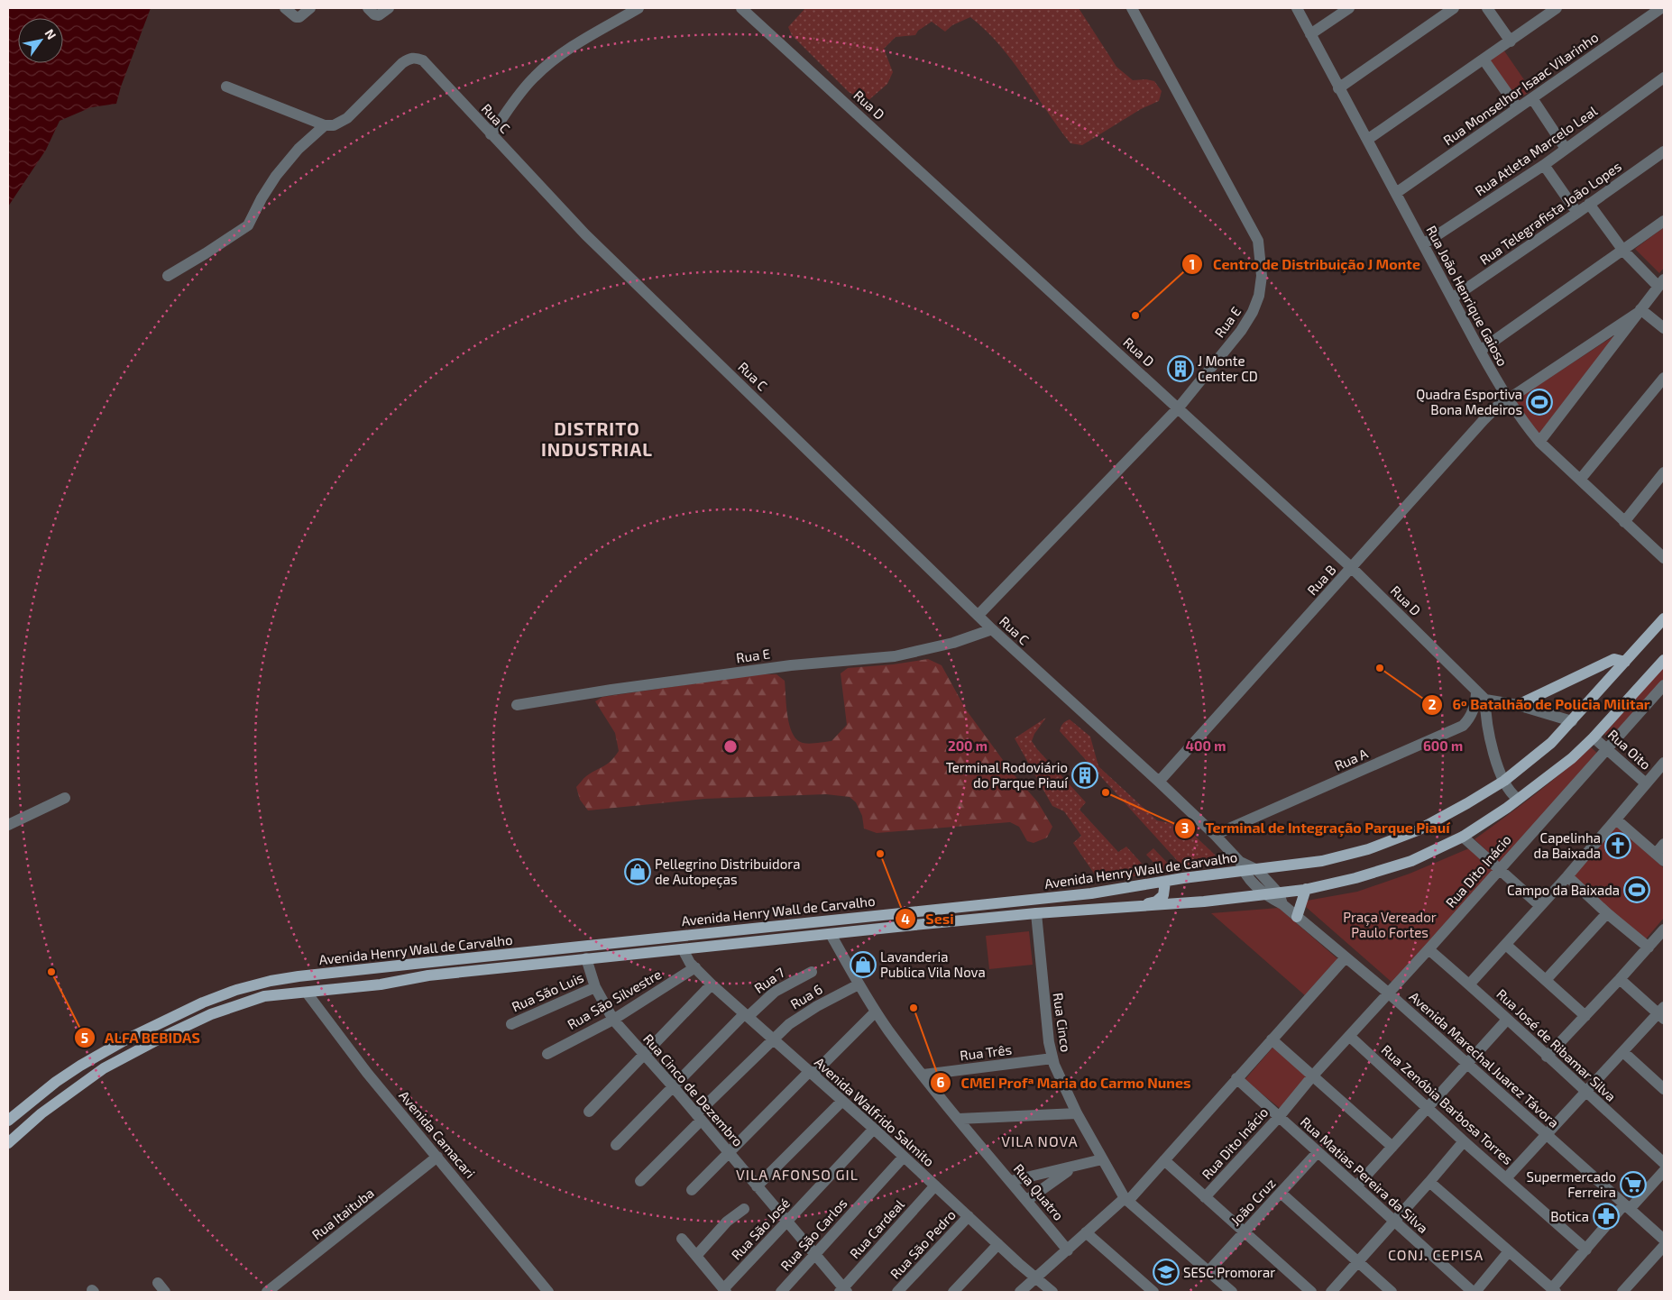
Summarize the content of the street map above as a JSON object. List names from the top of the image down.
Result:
{
  "streets": {
    "main road": ["Avenida Henry Wall de Carvalho"],
    "street": [
      "Rua Monselhor Isaac Vilarinho",
      "Rua D",
      "Rua C",
      "Rua Atleta Marcelo Leal",
      "Rua Telegrafista João Lopes",
      "Rua João Henrique Gaioso",
      "Rua E",
      "Rua B",
      "Rua Oito",
      "Rua A",
      "Rua Dito Inácio",
      "Rua 7",
      "Rua São Luis",
      "Rua 6",
      "Rua São Silvestre",
      "Rua Cinco",
      "Rua José de Ribamar Silva",
      "Rua Três",
      "Avenida Marechal Juarez Távora",
      "Rua Cinco de Dezembro",
      "Rua Zenóbia Barbosa Torres",
      "Avenida Walfrido Salmito",
      "Avenida Camacari",
      "Rua Matias Pereira da Silva",
      "Rua Quatro",
      "João Cruz",
      "Rua Itaituba",
      "Rua São José",
      "Rua Cardeal",
      "Rua São Carlos",
      "Rua São Pedro"
    ]
  },
  "crossings": [
    ["Rua Monselhor Isaac Vilarinho", "Rua João Henrique Gaioso"],
    ["Rua D", "Rua E"],
    ["Rua D", "Rua B"],
    ["Rua D", "Rua A"],
    ["Rua C", "Rua E"],
    ["Rua C", "Rua B"],
    ["Rua C", "Rua A"],
    ["Rua C", "Avenida Henry Wall de Carvalho"],
    ["Rua Atleta Marcelo Leal", "Rua João Henrique Gaioso"],
    ["Rua Telegrafista João Lopes", "Rua João Henrique Gaioso"],
    ["Rua João Henrique Gaioso", "Rua B"],
    ["Rua Oito", "Avenida Henry Wall de Carvalho"],
    ["Rua Oito", "Rua Dito Inácio"],
    ["Avenida Henry Wall de Carvalho", "Rua Cinco"],
    ["Avenida Henry Wall de Carvalho", "Avenida Marechal Juarez Távora"],
    ["Avenida Henry Wall de Carvalho", "Rua Cinco de Dezembro"],
    ["Avenida Henry Wall de Carvalho", "Avenida Walfrido Salmito"],
    ["Avenida Henry Wall de Carvalho", "Avenida Camacari"],
    ["Avenida Henry Wall de Carvalho", "Rua Quatro"],
    ["Rua Dito Inácio", "Rua José de Ribamar Silva"],
    ["Rua Dito Inácio", "Avenida Marechal Juarez Távora"],
    ["Rua Dito Inácio", "Rua Zenóbia Barbosa Torres"],
    ["Rua Dito Inácio", "Rua Matias Pereira da Silva"],
    ["Rua 7", "Rua Cinco de Dezembro"],
    ["Rua 7", "Avenida Walfrido Salmito"],
    ["Rua São Luis", "Rua Cinco de Dezembro"],
    ["Rua 6", "Rua Cinco de Dezembro"],
    ["Rua 6", "Avenida Walfrido Salmito"],
    ["Rua 6", "Rua Quatro"],
    ["Rua São Silvestre", "Rua Cinco de Dezembro"],
    ["Rua São Silvestre", "Avenida Walfrido Salmito"],
    ["Rua Cinco", "Rua Três"],
    ["Rua Cinco", "João Cruz"],
    ["Rua Três", "Rua Quatro"],
    ["Rua Cinco de Dezembro", "Rua São José"],
    ["Rua Cinco de Dezembro", "Rua Cardeal"],
    ["Rua Cinco de Dezembro", "Rua São Carlos"],
    ["Avenida Walfrido Salmito", "Rua São José"],
    ["Avenida Walfrido Salmito", "Rua Cardeal"],
    ["Avenida Walfrido Salmito", "Rua São Carlos"],
    ["Avenida Walfrido Salmito", "Rua São Pedro"],
    ["Avenida Camacari", "Rua Itaituba"],
    ["Rua Matias Pereira da Silva", "João Cruz"]
  ],
  "districts": [
    "DISTRITO INDUSTRIAL",
    "VILA NOVA",
    "VILA AFONSO GIL",
    "CONJ. CEPISA"
  ],
  "parks": ["Praça Vereador Paulo Fortes"],
  "places": {
    "other": [
      "Centro de Distribuição J Monte",
      "6º Batalhão de Policia Militar",
      "Terminal de Integração Parque Piauí",
      "Sesi",
      "ALFA BEBIDAS",
      "CMEI Profª Maria do Carmo Nunes"
    ],
    "building": ["J Monte Center CD", "Terminal Rodoviário do Parque Piauí"],
    "sports": ["Quadra Esportiva Bona Medeiros", "Campo da Baixada"],
    "church": ["Capelinha da Baixada"],
    "shop": ["Pellegrino Distribuidora de Autopeças", "Lavanderia Publica Vila Nova"],
    "supermarket": ["Supermercado Ferreira"],
    "pharmacy": ["Botica"],
    "school or university": ["SESC Promorar"]
  },
  "north": "top right",
  "rings": ["200 m", "400 m", "600 m"]
}
